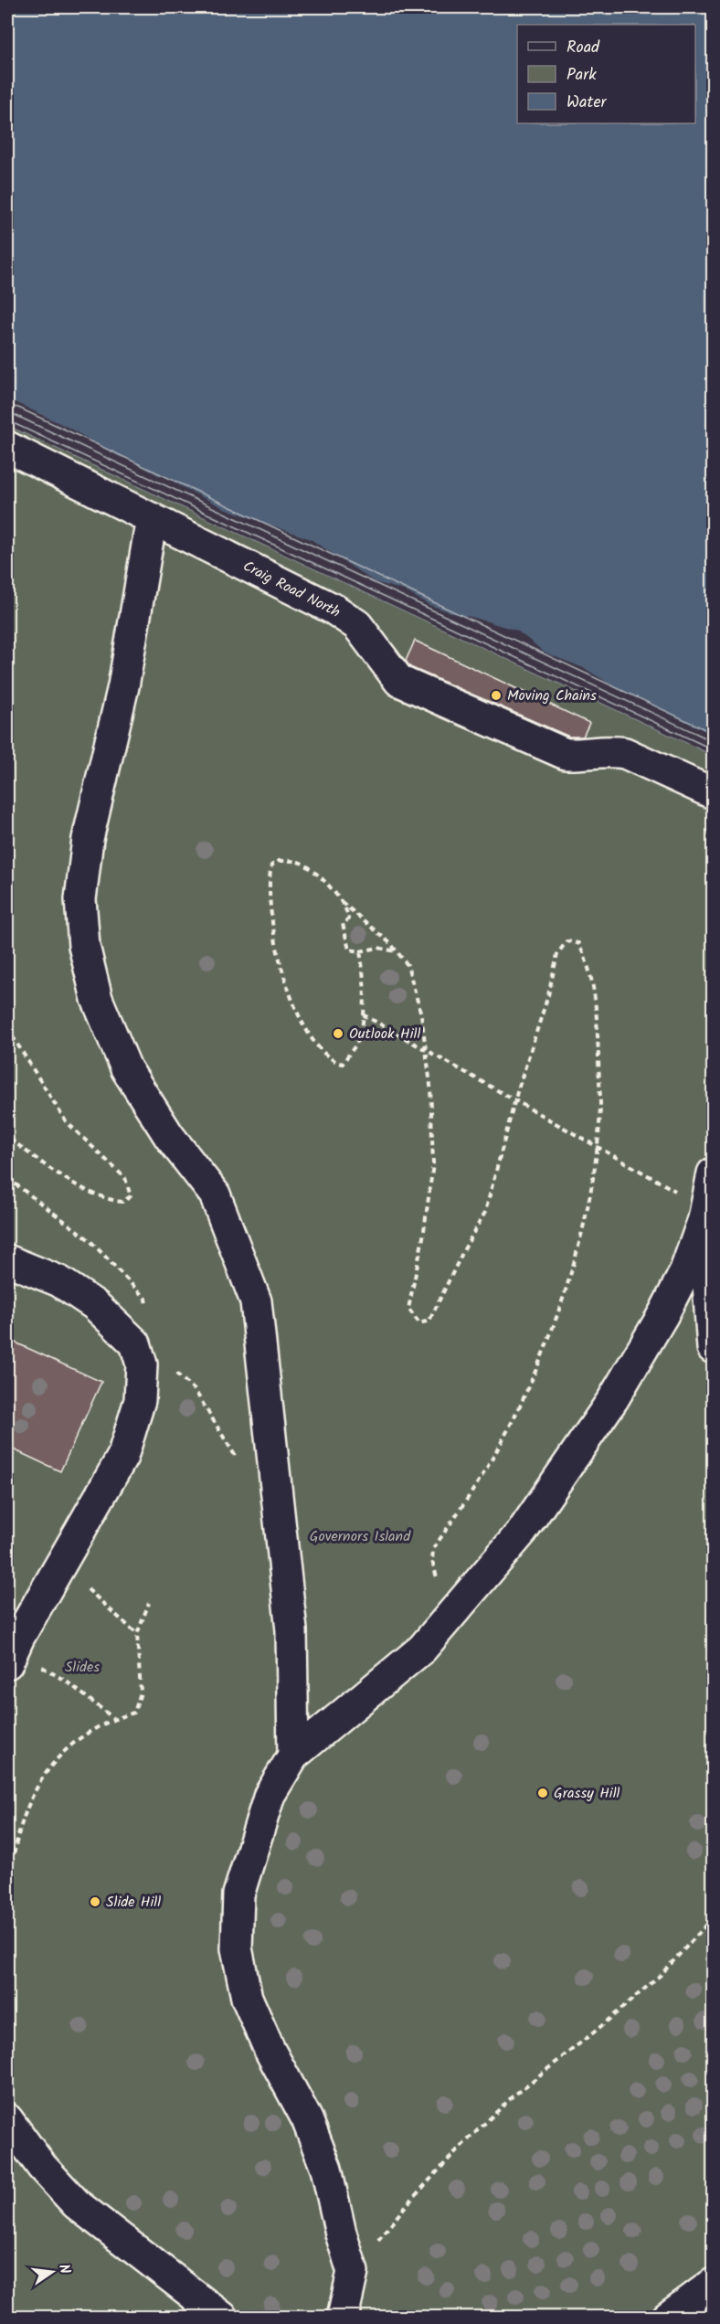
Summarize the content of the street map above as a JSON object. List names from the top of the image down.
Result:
{
  "streets": {
    "street": ["Craig Road North"]
  },
  "parks": ["Governors Island", "Slides"],
  "places": [
    "Moving Chains",
    "Outlook Hill",
    "Grassy Hill",
    "Slide Hill"
  ],
  "legend": ["Road", "Park", "Water"],
  "north": "right"
}
